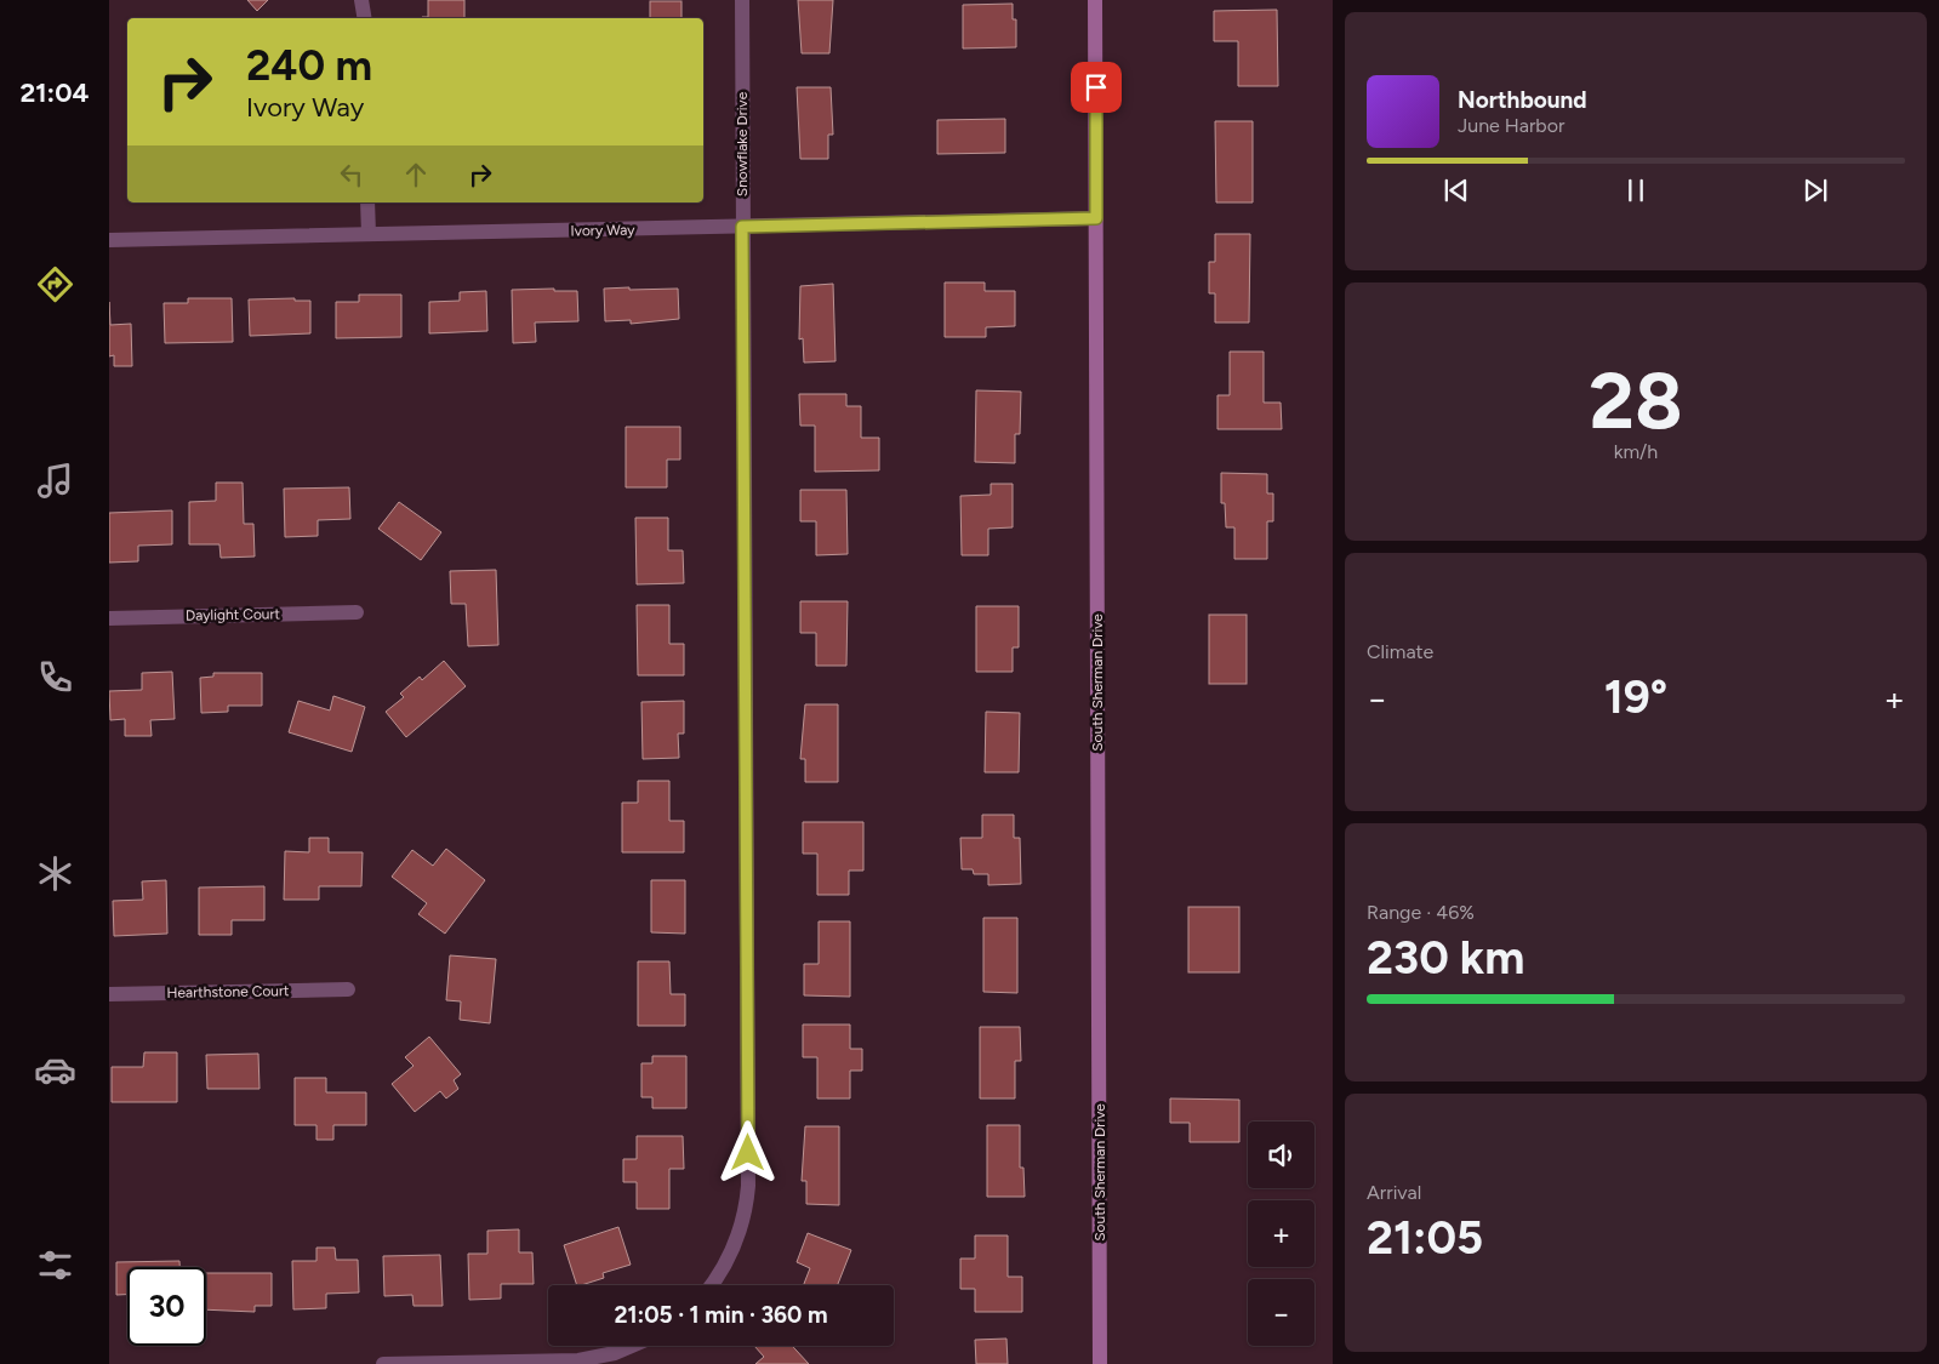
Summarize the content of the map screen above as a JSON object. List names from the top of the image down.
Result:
{
  "streets": {
    "street": [
      "Snowflake Drive",
      "Ivory Way",
      "Daylight Court",
      "South Sherman Drive",
      "Hearthstone Court"
    ]
  },
  "crossings": [
    ["Snowflake Drive", "Ivory Way"],
    ["Ivory Way", "South Sherman Drive"]
  ],
  "page": {
    "tabs": "21:04",
    "turn": ["240 m", "Ivory Way"],
    "song": ["Northbound", "June Harbor"],
    "tile": [
      ["28", "km/h"],
      "Climate",
      ["Range · 46%", "230 km"],
      ["Arrival", "21:05"]
    ],
    "heat": ["−", "19°", "+"],
    "map_buttons": ["+", "−"],
    "limit": "30",
    "trip": "21:05 · 1 min · 360 m"
  }
}
